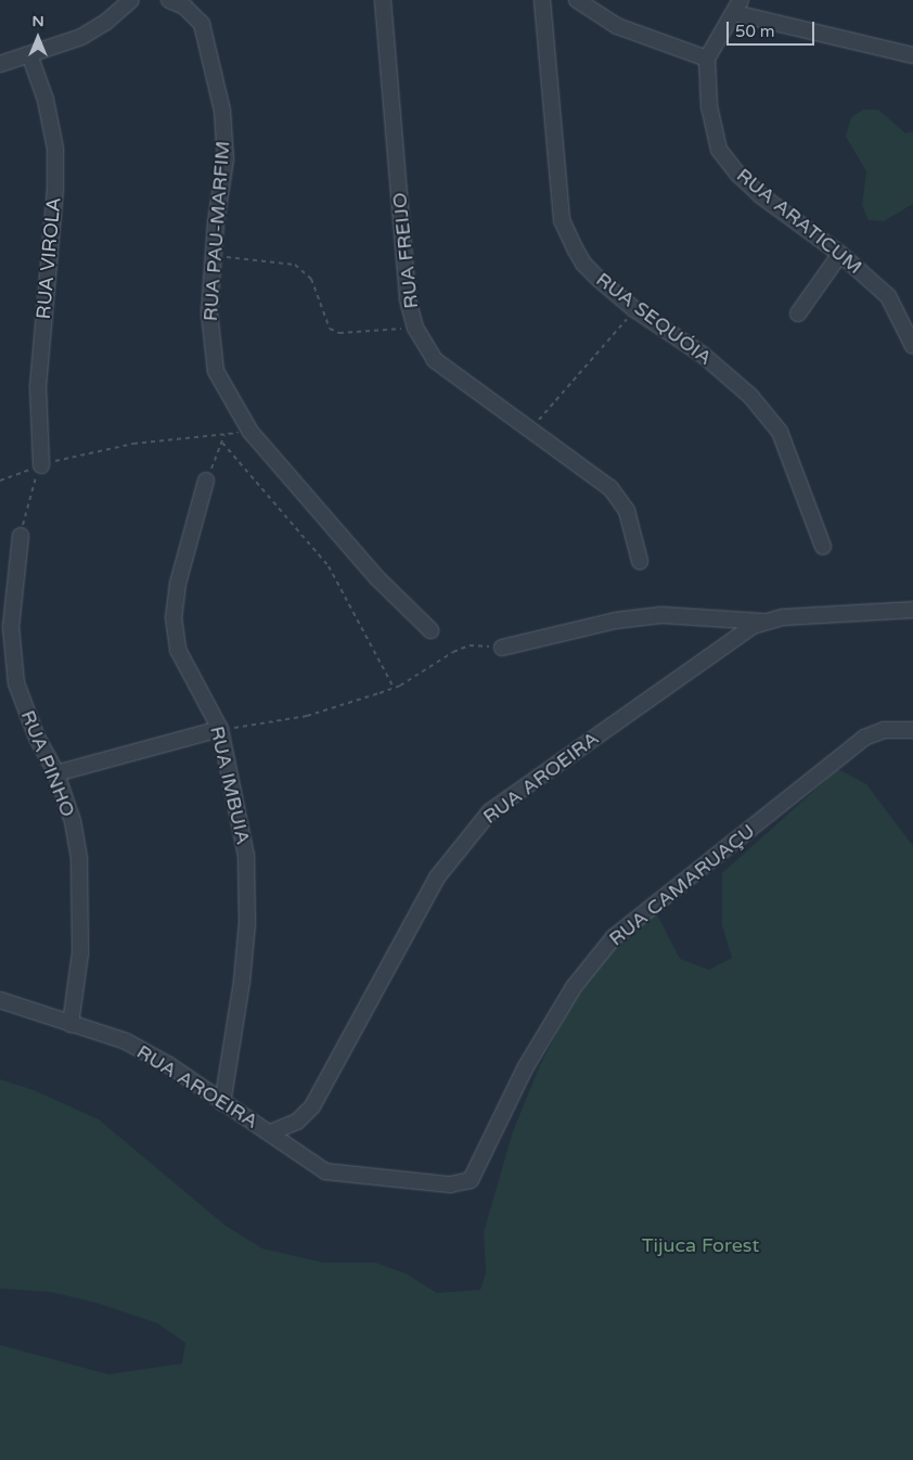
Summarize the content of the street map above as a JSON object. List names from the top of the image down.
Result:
{
  "streets": {
    "street": [
      "RUA ARATICUM",
      "RUA PAU-MARFIM",
      "RUA FREIJO",
      "RUA VIROLA",
      "RUA SEQUÓIA",
      "RUA PINHO",
      "RUA AROEIRA",
      "RUA IMBUIA",
      "RUA CAMARUAÇU"
    ]
  },
  "crossings": [
    ["RUA PINHO", "RUA AROEIRA"],
    ["RUA AROEIRA", "RUA IMBUIA"],
    ["RUA AROEIRA", "RUA CAMARUAÇU"]
  ],
  "parks": ["Tijuca Forest"],
  "scale_bar": "50 m",
  "north": "top"
}
